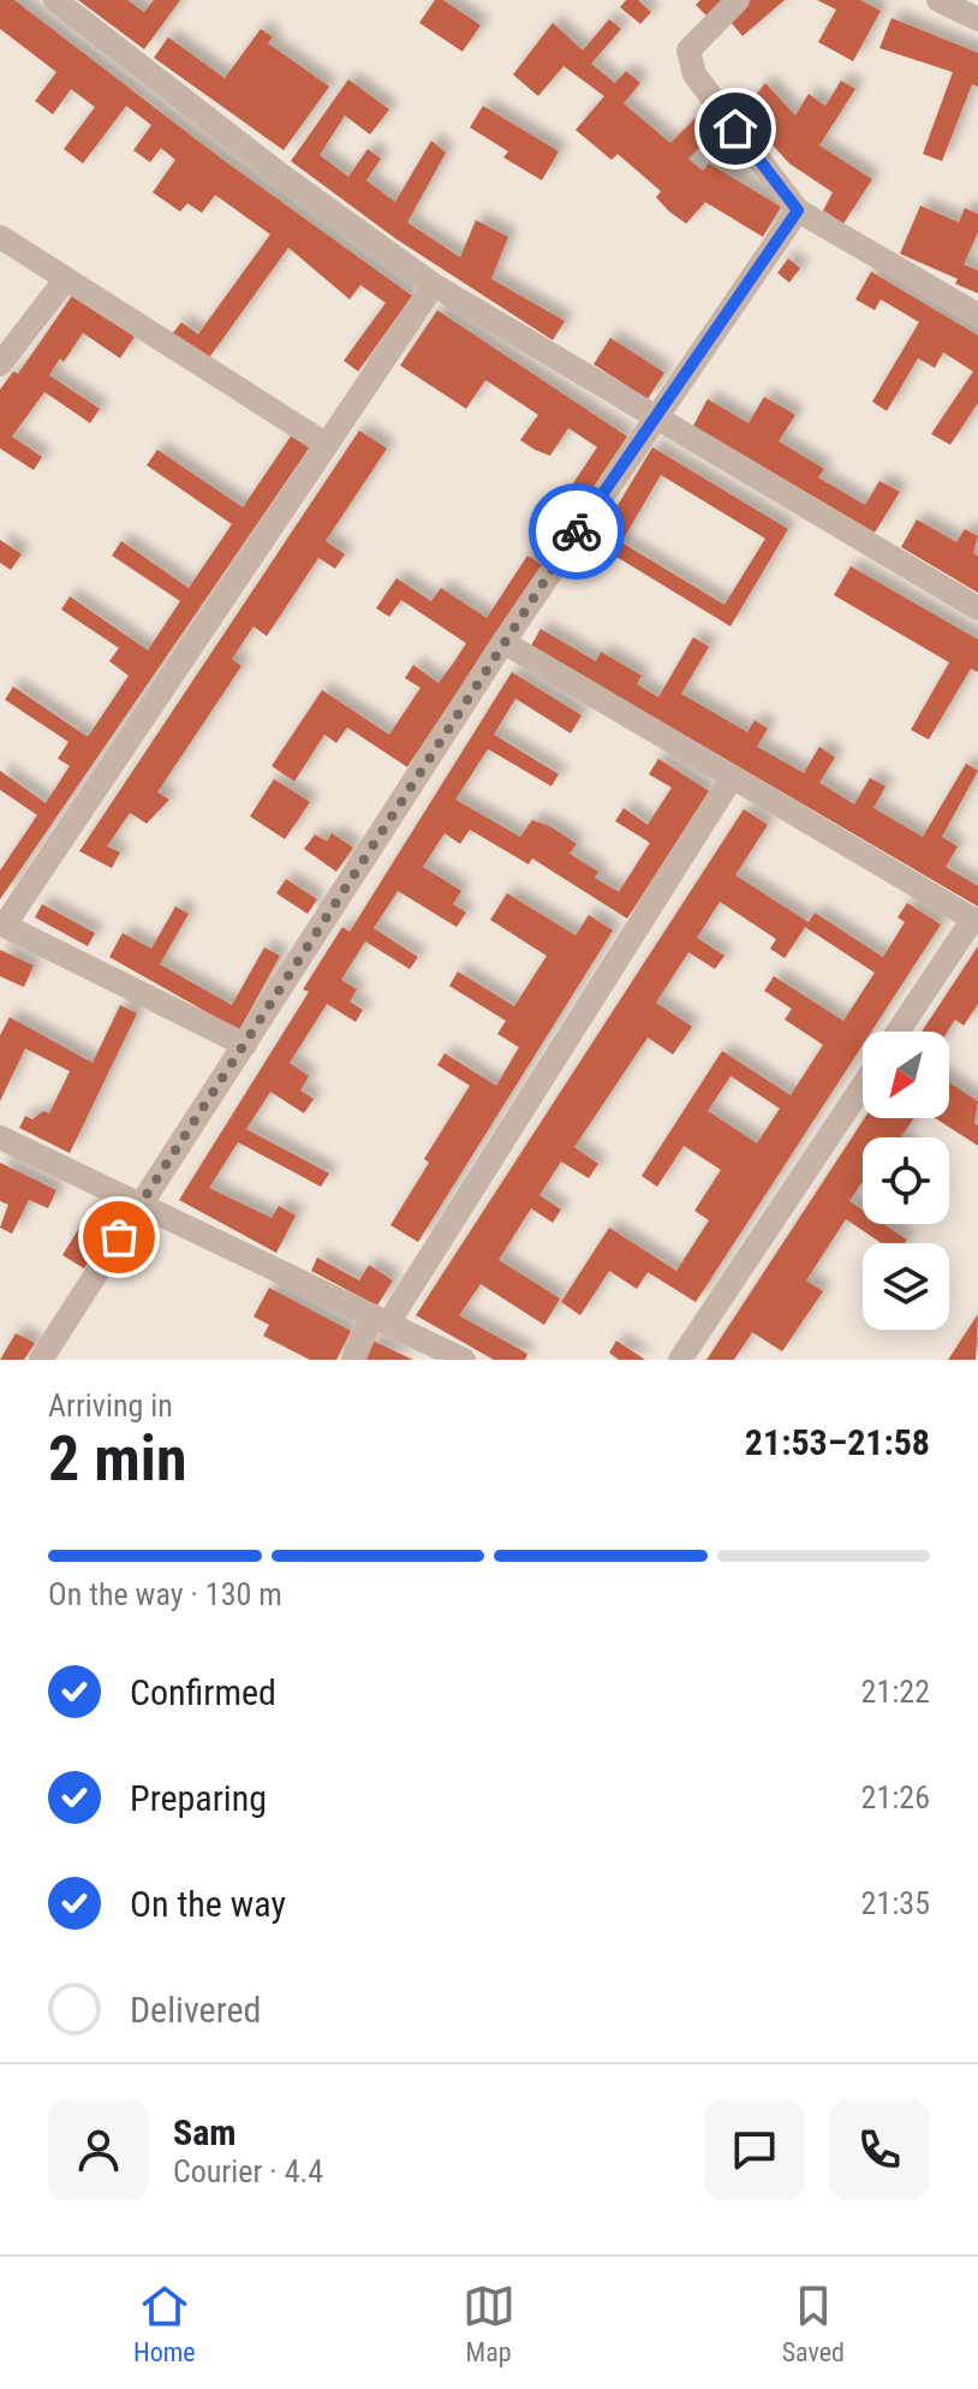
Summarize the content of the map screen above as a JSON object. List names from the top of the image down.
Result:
{
  "north": "bottom left",
  "page": {
    "heading": ["2 min", "Arriving in", "21:53–21:58"],
    "panel": ["Sam", "Courier · 4.4"],
    "bar": "On the way · 130 m",
    "list": [
      ["Confirmed", "21:22"],
      ["Preparing", "21:26"],
      ["On the way", "21:35"],
      "Delivered"
    ],
    "tabs": ["Home", "Map", "Saved"]
  }
}
